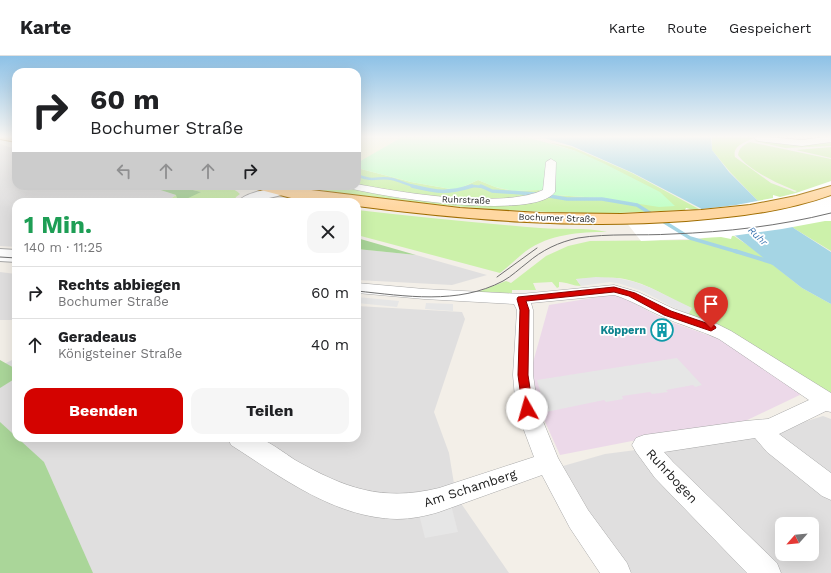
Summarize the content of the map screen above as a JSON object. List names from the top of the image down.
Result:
{
  "streets": {
    "main road": ["Bochumer Straße"],
    "street": ["Ruhrstraße", "Ruhrbogen", "Am Schamberg"]
  },
  "water": ["Ruhr"],
  "places": {
    "building": ["Köppern"]
  },
  "north": "bottom left",
  "page": {
    "header": "Karte",
    "nav": ["Karte", "Route", "Gespeichert"],
    "turn": ["60 m", "Bochumer Straße"],
    "heading": ["1 Min.", "140 m · 11:25"],
    "list": [
      {
        "name": "Rechts abbiegen",
        "note": "Bochumer Straße",
        "value": "60 m"
      },
      {
        "name": "Geradeaus",
        "note": "Königsteiner Straße",
        "value": "40 m"
      }
    ],
    "buttons": ["Beenden", "Teilen"]
  }
}
